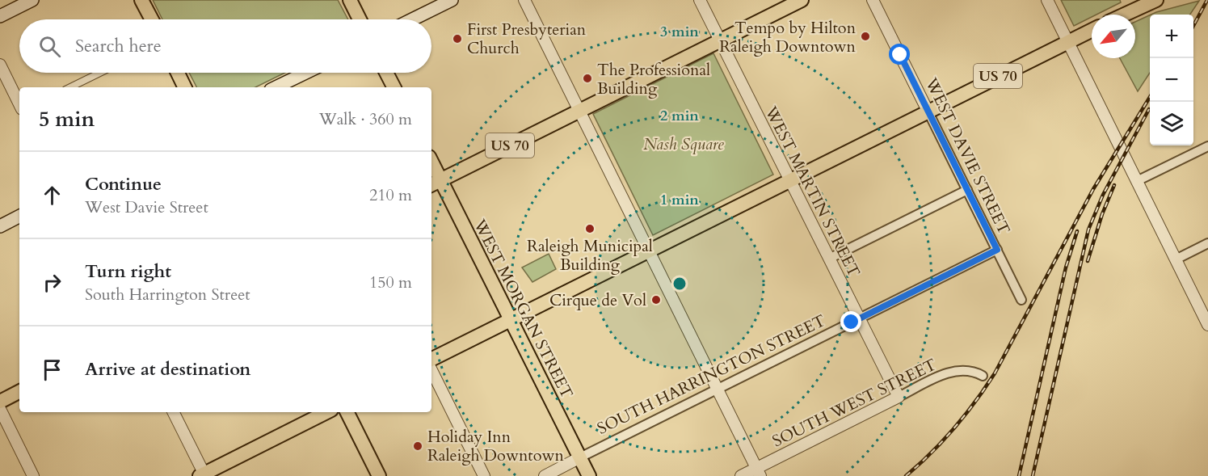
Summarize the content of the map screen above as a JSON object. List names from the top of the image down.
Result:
{
  "streets": {
    "main road": ["US 70", "WEST MORGAN STREET"],
    "street": [
      "WEST DAVIE STREET",
      "WEST MARTIN STREET",
      "SOUTH HARRINGTON STREET",
      "SOUTH WEST STREET"
    ]
  },
  "crossings": [
    ["US 70", "WEST DAVIE STREET"],
    ["US 70", "WEST MARTIN STREET"],
    ["US 70", "WEST MORGAN STREET"],
    ["WEST DAVIE STREET", "SOUTH HARRINGTON STREET"],
    ["WEST MARTIN STREET", "SOUTH HARRINGTON STREET"],
    ["WEST MARTIN STREET", "SOUTH WEST STREET"],
    ["WEST MORGAN STREET", "SOUTH HARRINGTON STREET"]
  ],
  "parks": ["Nash Square"],
  "places": [
    "Tempo by Hilton Raleigh Downtown",
    "First Presbyterian Church",
    "The Professional Building",
    "Raleigh Municipal Building",
    "Cirque de Vol",
    "Holiday Inn Raleigh Downtown"
  ],
  "north": "bottom left",
  "page": {
    "map_buttons": ["+", "−"],
    "search": "Search here",
    "heading": ["5 min", "Walk · 360 m"],
    "list": [
      ["Continue", "West Davie Street", "210 m"],
      ["Turn right", "South Harrington Street", "150 m"],
      "Arrive at destination"
    ]
  },
  "rings": ["3 min", "2 min", "1 min"]
}
